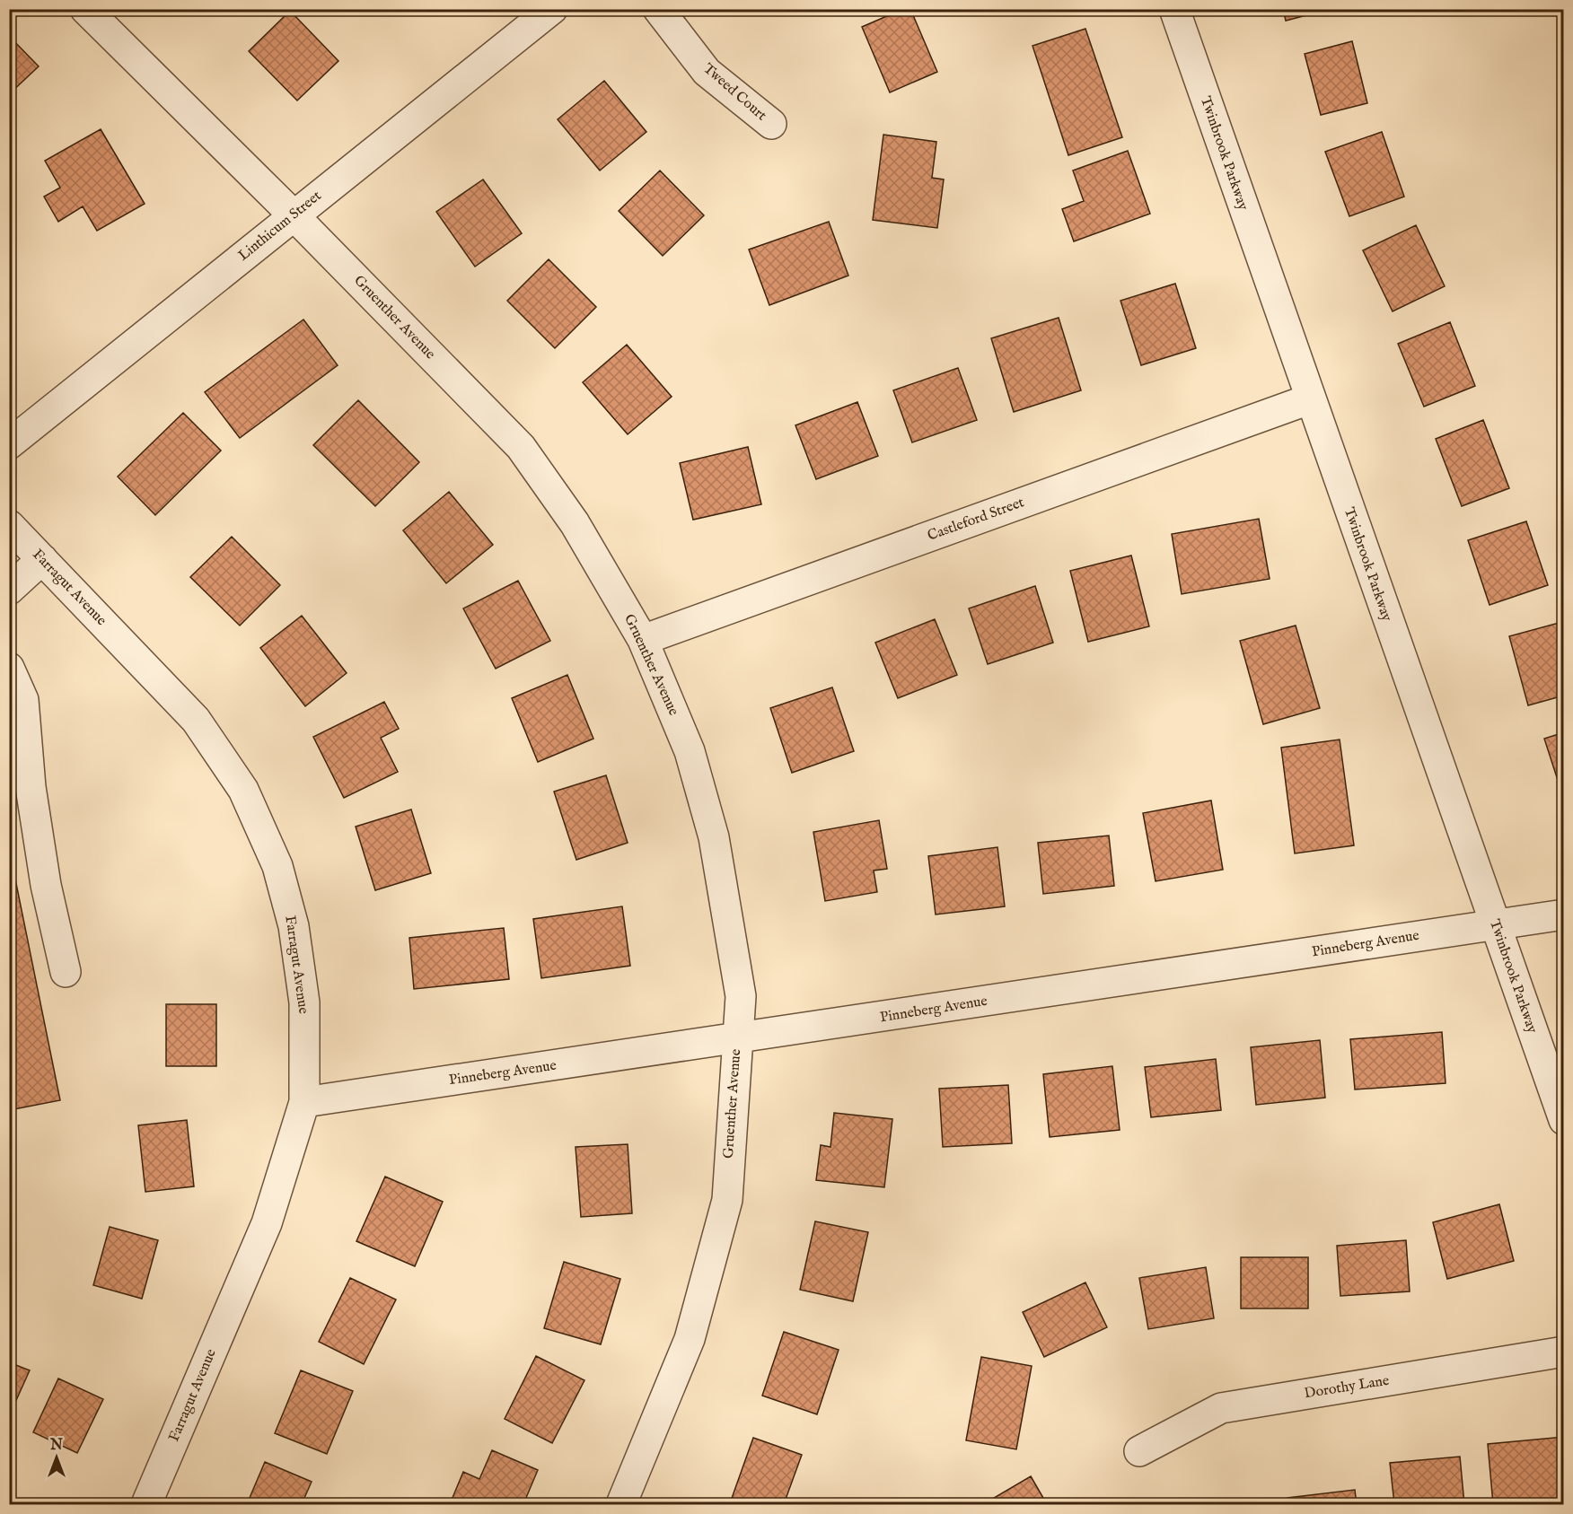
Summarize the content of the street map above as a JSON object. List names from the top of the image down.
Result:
{
  "streets": {
    "street": [
      "Tweed Court",
      "Twinbrook Parkway",
      "Linthicum Street",
      "Gruenther Avenue",
      "Castleford Street",
      "Farragut Avenue",
      "Pinneberg Avenue",
      "Dorothy Lane"
    ]
  },
  "crossings": [
    ["Twinbrook Parkway", "Castleford Street"],
    ["Twinbrook Parkway", "Pinneberg Avenue"],
    ["Linthicum Street", "Gruenther Avenue"],
    ["Gruenther Avenue", "Castleford Street"],
    ["Gruenther Avenue", "Pinneberg Avenue"],
    ["Farragut Avenue", "Pinneberg Avenue"]
  ],
  "north": "top"
}
